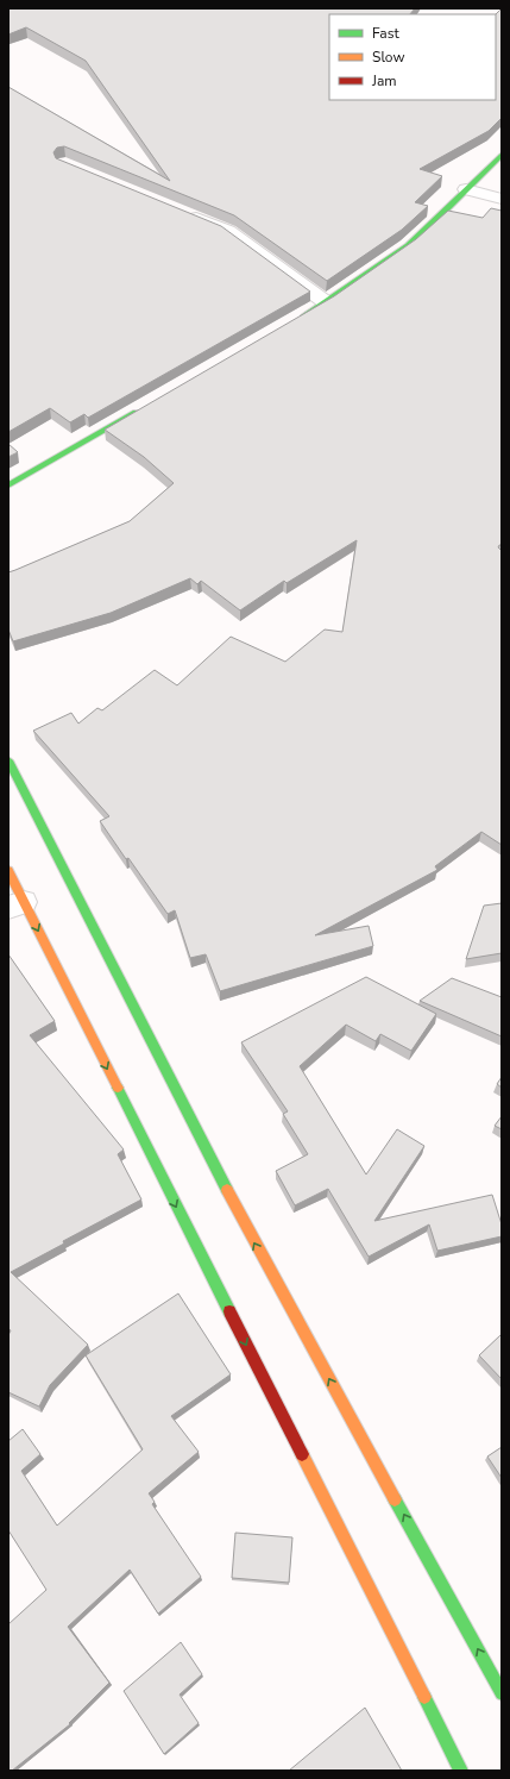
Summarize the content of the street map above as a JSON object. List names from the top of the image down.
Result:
{
  "legend": ["Fast", "Slow", "Jam"]
}
